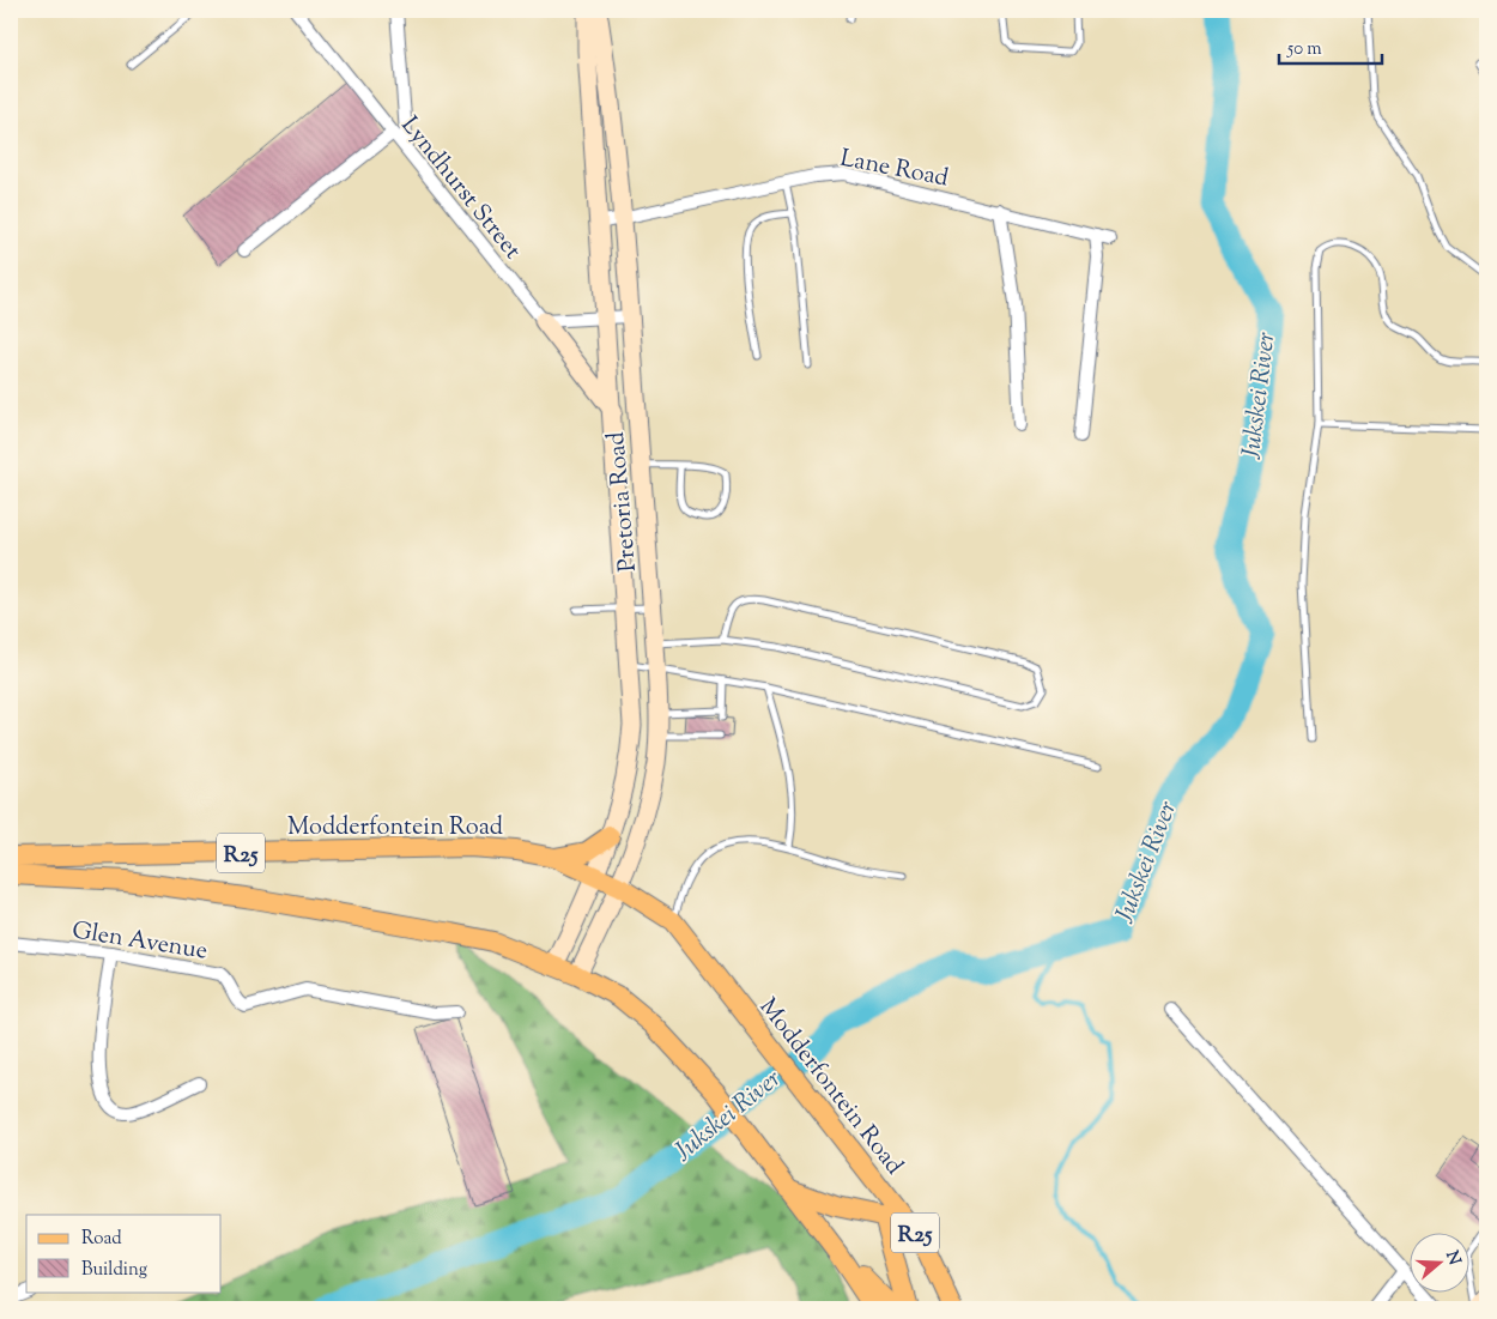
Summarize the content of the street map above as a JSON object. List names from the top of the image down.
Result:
{
  "streets": {
    "main road": ["Pretoria Road", "Modderfontein Road", "R25"],
    "street": ["Lane Road", "Lyndhurst Street", "Glen Avenue"]
  },
  "crossings": [
    ["Lane Road", "Pretoria Road"],
    ["Pretoria Road", "Modderfontein Road"],
    ["Pretoria Road", "R25"],
    ["Modderfontein Road", "R25"]
  ],
  "water": ["Jukskei River"],
  "legend": ["Road", "Building"],
  "scale_bar": "50 m",
  "north": "right"
}
